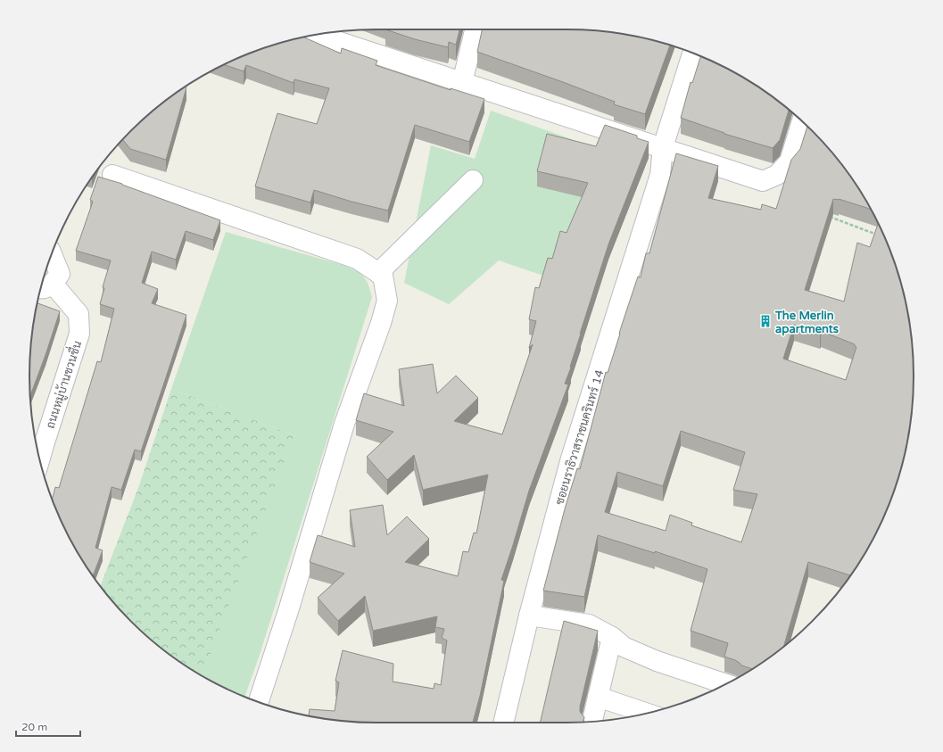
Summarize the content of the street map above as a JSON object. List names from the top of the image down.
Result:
{
  "streets": {
    "street": ["ถนนหมู่บ้านชวนชื่น", "ซอยนราธิวาสราชนครินทร์ 14"]
  },
  "places": {
    "building": ["The Merlin apartments"]
  },
  "scale_bar": "20 m"
}
